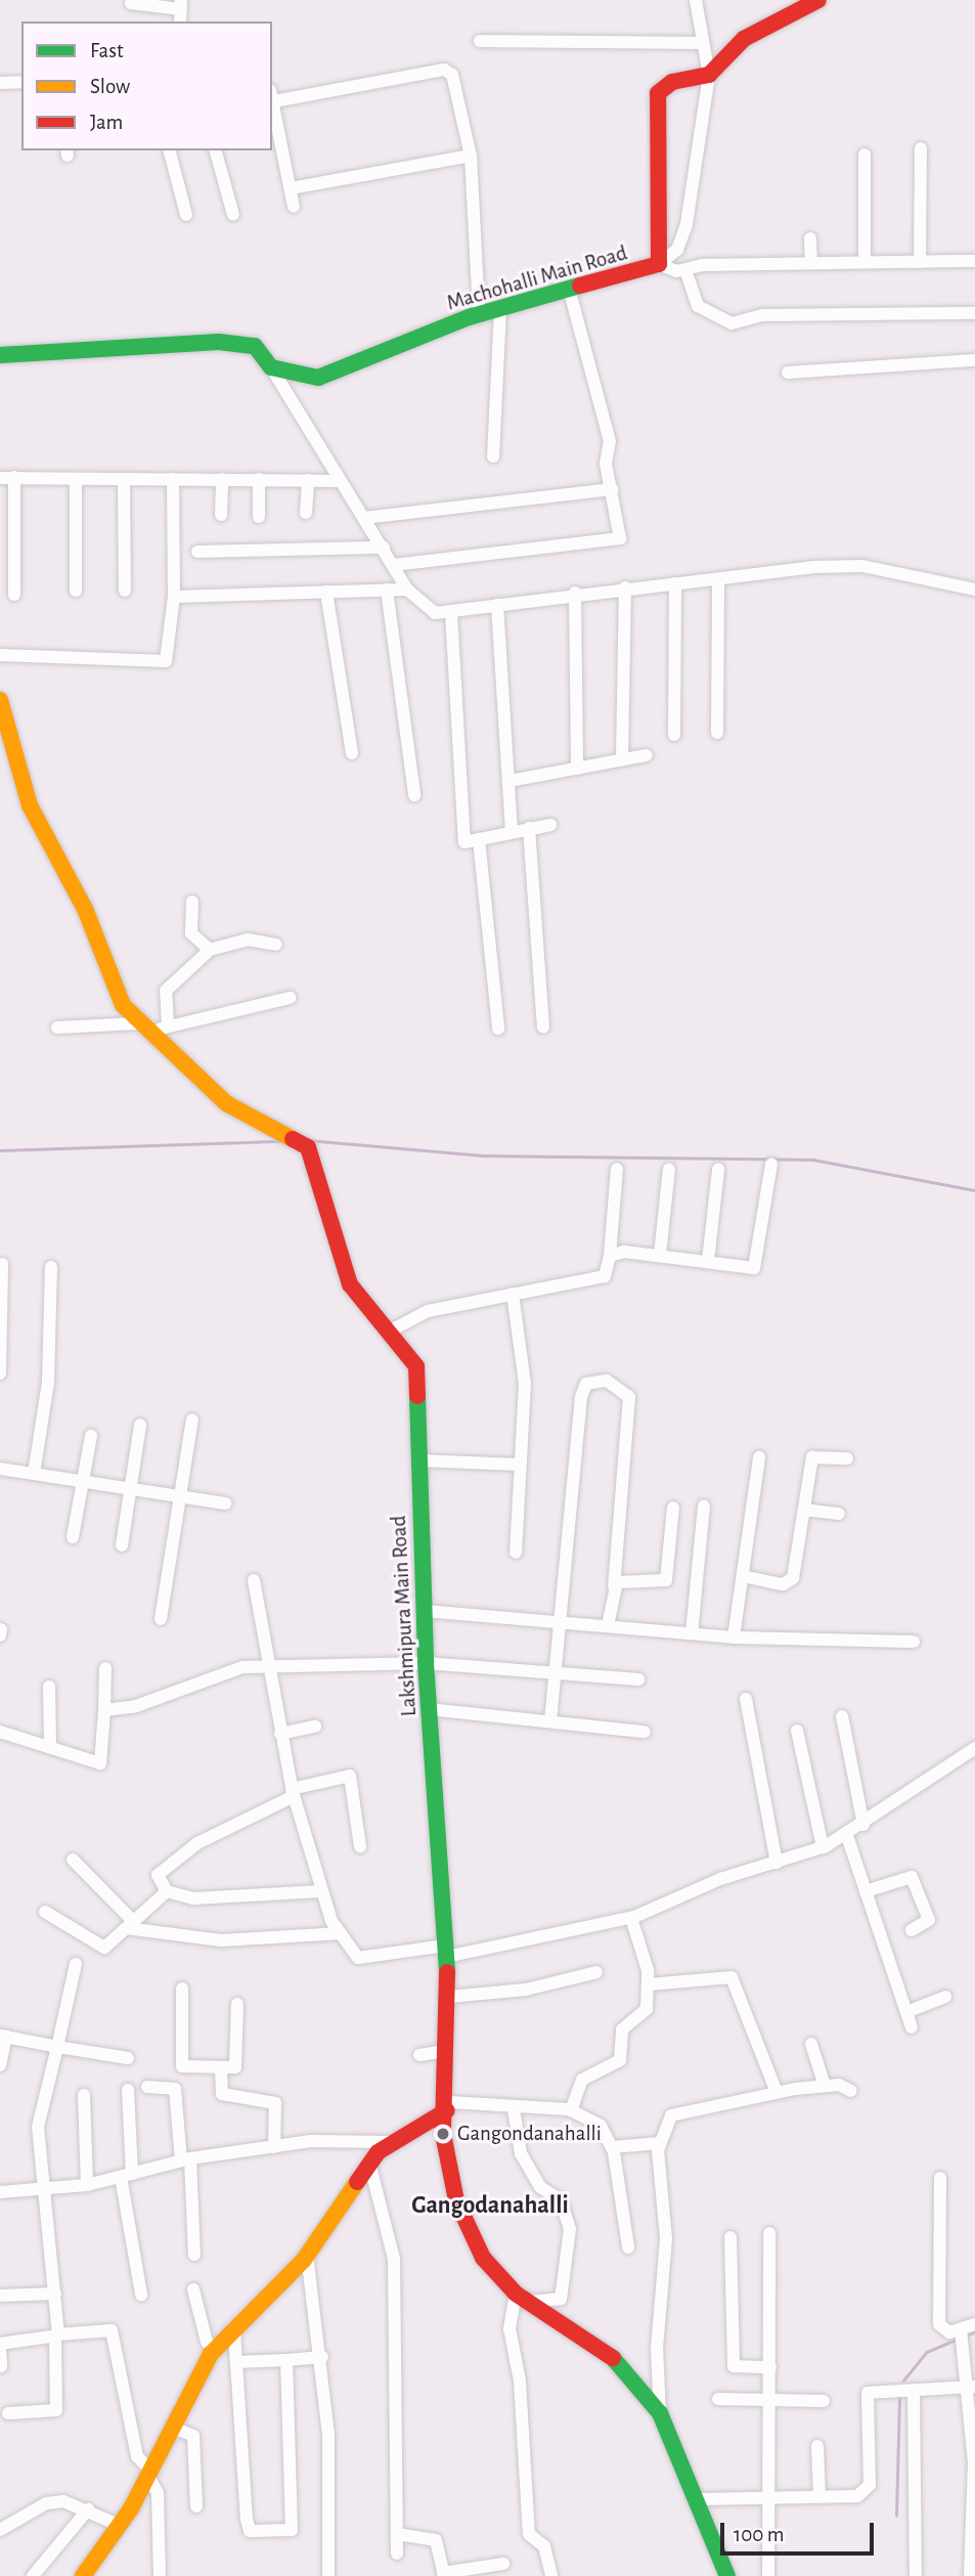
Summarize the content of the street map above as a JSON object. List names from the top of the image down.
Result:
{
  "streets": {
    "main road": ["Machohalli Main Road", "Lakshmipura Main Road"]
  },
  "districts": ["Gangodanahalli"],
  "places": ["Gangondanahalli"],
  "legend": ["Fast", "Slow", "Jam"],
  "scale_bar": "100 m"
}
